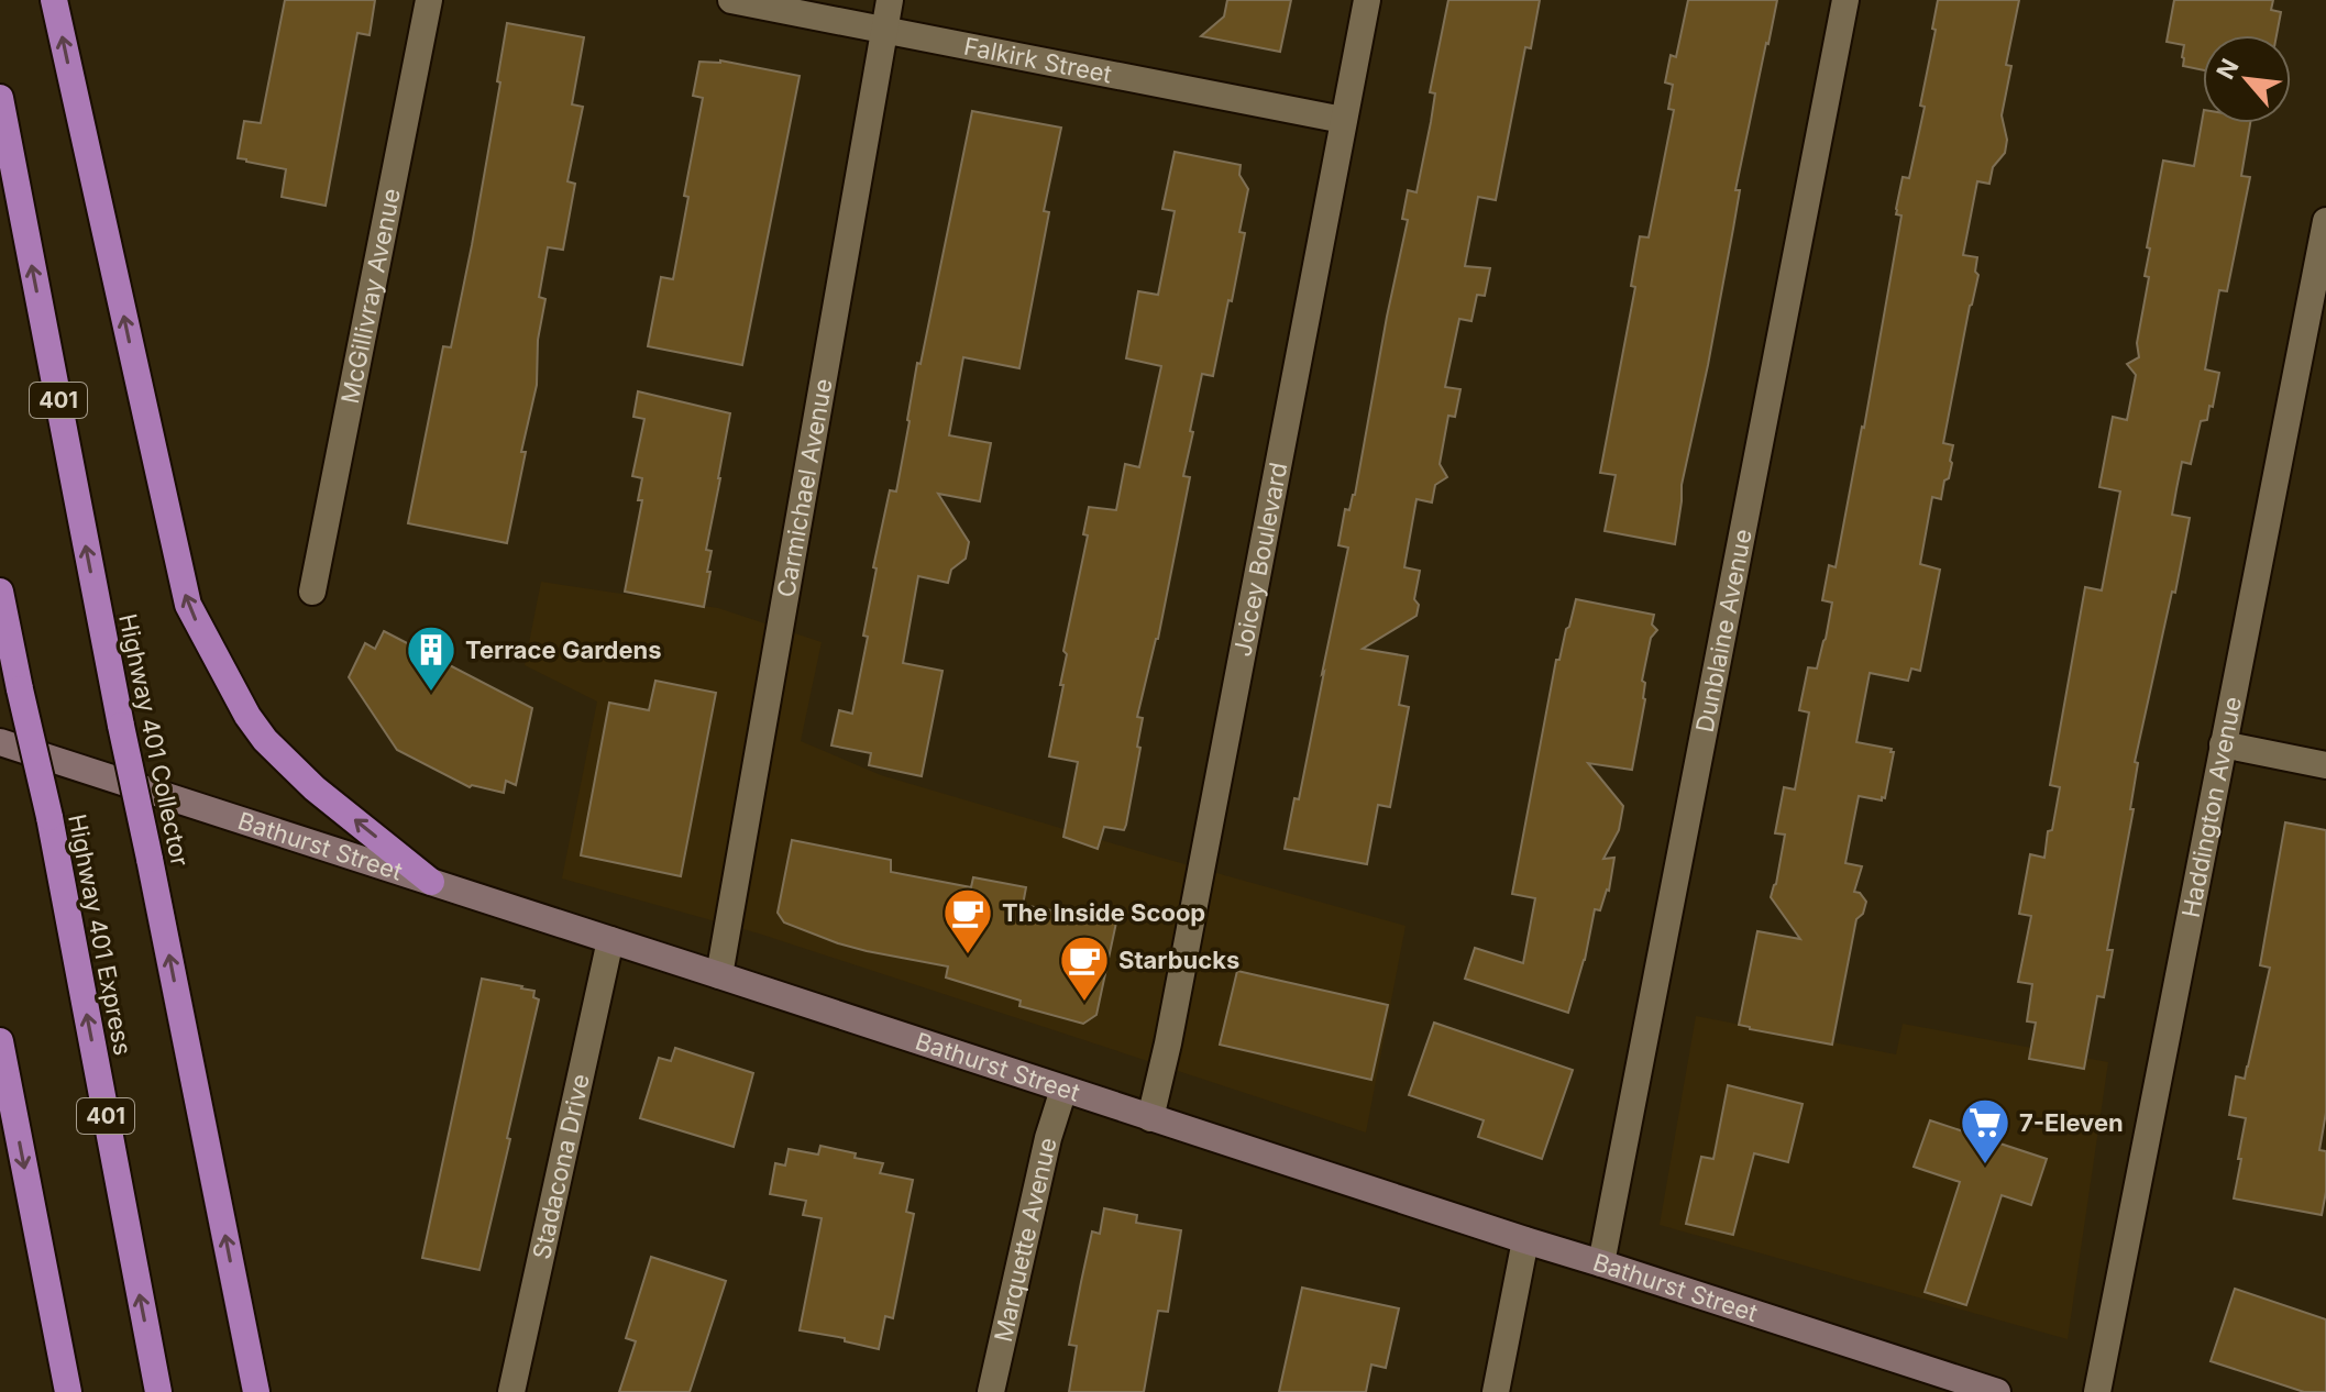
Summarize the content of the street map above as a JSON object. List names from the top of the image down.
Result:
{
  "streets": {
    "highway": ["401", "Highway 401 Collector", "Highway 401 Express"],
    "main road": ["Bathurst Street"],
    "street": [
      "Falkirk Street",
      "McGillivray Avenue",
      "Carmichael Avenue",
      "Joicey Boulevard",
      "Dunblaine Avenue",
      "Haddington Avenue",
      "Stadacona Drive",
      "Marquette Avenue"
    ]
  },
  "crossings": [
    ["Falkirk Street", "Carmichael Avenue"],
    ["Falkirk Street", "Joicey Boulevard"],
    ["Carmichael Avenue", "Bathurst Street"],
    ["Joicey Boulevard", "Bathurst Street"],
    ["Dunblaine Avenue", "Bathurst Street"],
    ["Bathurst Street", "Stadacona Drive"],
    ["Bathurst Street", "Marquette Avenue"]
  ],
  "places": {
    "building": ["Terrace Gardens"],
    "cafe": ["The Inside Scoop", "Starbucks"],
    "supermarket": ["7-Eleven"]
  },
  "north": "top left"
}
